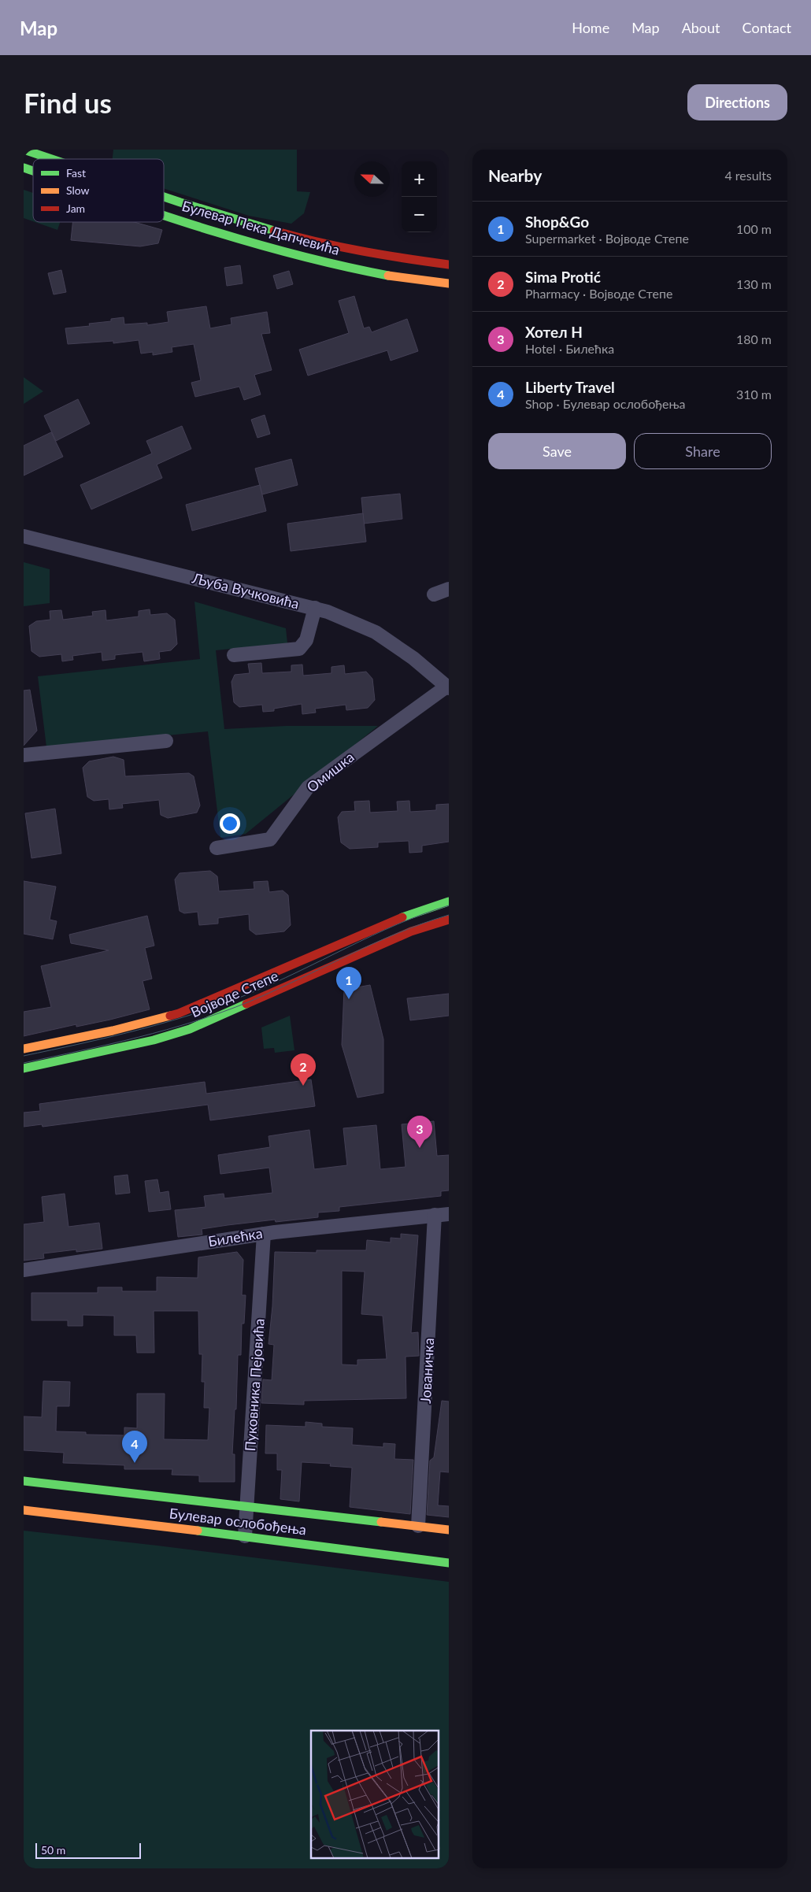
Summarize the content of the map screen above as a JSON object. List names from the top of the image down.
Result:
{
  "streets": {
    "main road": ["Булевар Пека Дапчевића", "Војводе Степе", "Булевар ослобођења"],
    "street": [
      "Љуба Вучковића",
      "Омишка",
      "Билећка",
      "Јованичка",
      "Пуковника Пејовића"
    ]
  },
  "crossings": [
    ["Љуба Вучковића", "Омишка"],
    ["Билећка", "Јованичка"],
    ["Билећка", "Пуковника Пејовића"],
    ["Јованичка", "Булевар ослобођења"],
    ["Пуковника Пејовића", "Булевар ослобођења"]
  ],
  "legend": ["Fast", "Slow", "Jam"],
  "scale_bar": "50 m",
  "north": "left",
  "page": {
    "header": "Map",
    "nav": [
      "Home",
      "Map",
      "About",
      "Contact"
    ],
    "buttons": [
      "Directions",
      ["Save", "Share"]
    ],
    "title": "Find us",
    "heading": ["Nearby", "4 results"],
    "map_buttons": ["+", "−"],
    "list": [
      {
        "mark": "1",
        "name": "Shop&Go",
        "note": "Supermarket · Војводе Степе",
        "value": "100 m"
      },
      {
        "mark": "2",
        "name": "Sima Protić",
        "note": "Pharmacy · Војводе Степе",
        "value": "130 m"
      },
      {
        "mark": "3",
        "name": "Хотел Н",
        "note": "Hotel · Билећка",
        "value": "180 m"
      },
      {
        "mark": "4",
        "name": "Liberty Travel",
        "note": "Shop · Булевар ослобођења",
        "value": "310 m"
      }
    ],
    "pins": [
      "1",
      "2",
      "3",
      "4"
    ],
    "scale": "50 m"
  }
}
